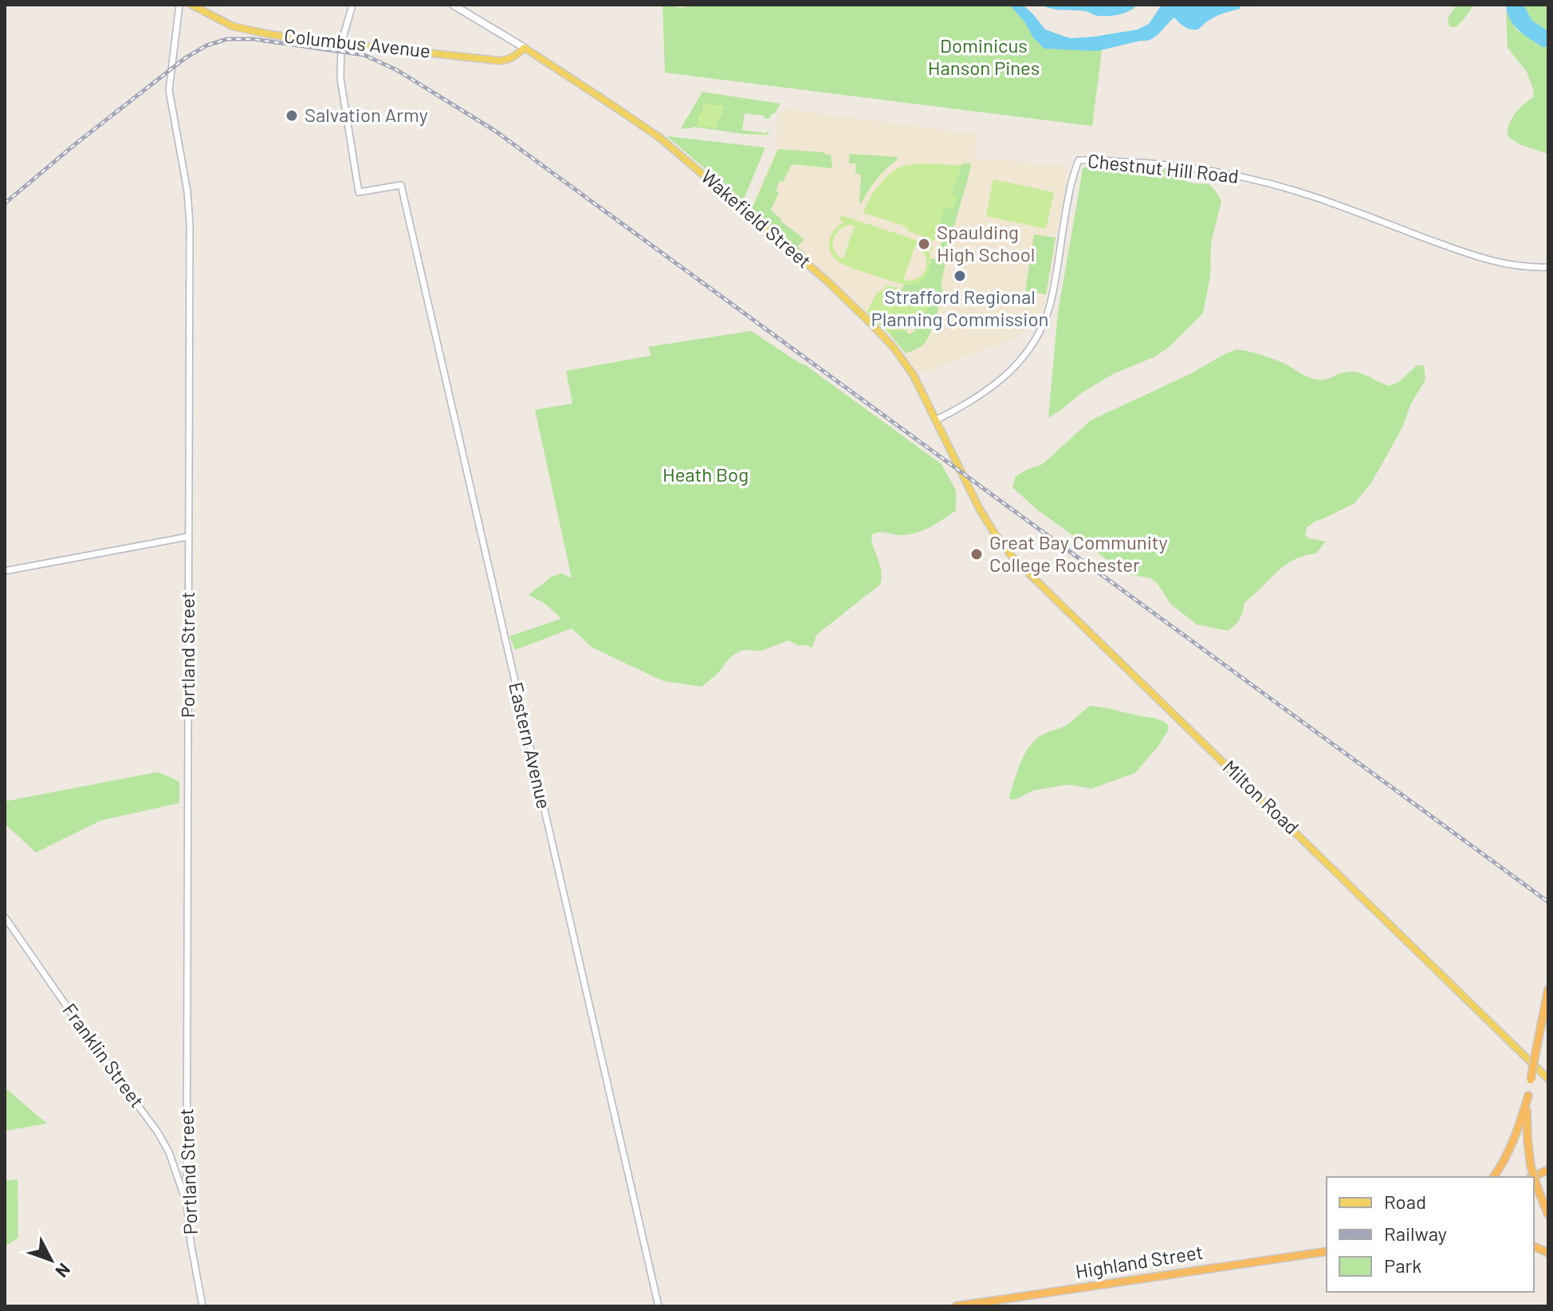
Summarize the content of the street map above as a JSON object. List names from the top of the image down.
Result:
{
  "streets": {
    "highway": ["Highland Street"],
    "main road": ["Columbus Avenue", "Wakefield Street", "Milton Road"],
    "street": [
      "Chestnut Hill Road",
      "Portland Street",
      "Eastern Avenue",
      "Franklin Street"
    ]
  },
  "crossings": [
    ["Columbus Avenue", "Wakefield Street"],
    ["Columbus Avenue", "Eastern Avenue"],
    ["Chestnut Hill Road", "Wakefield Street"],
    ["Wakefield Street", "Milton Road"],
    ["Portland Street", "Franklin Street"]
  ],
  "parks": ["Dominicus Hanson Pines", "Heath Bog"],
  "places": [
    "Salvation Army",
    "Spaulding High School",
    "Strafford Regional Planning Commission",
    "Great Bay Community College Rochester"
  ],
  "legend": ["Road", "Railway", "Park"],
  "north": "bottom right"
}
